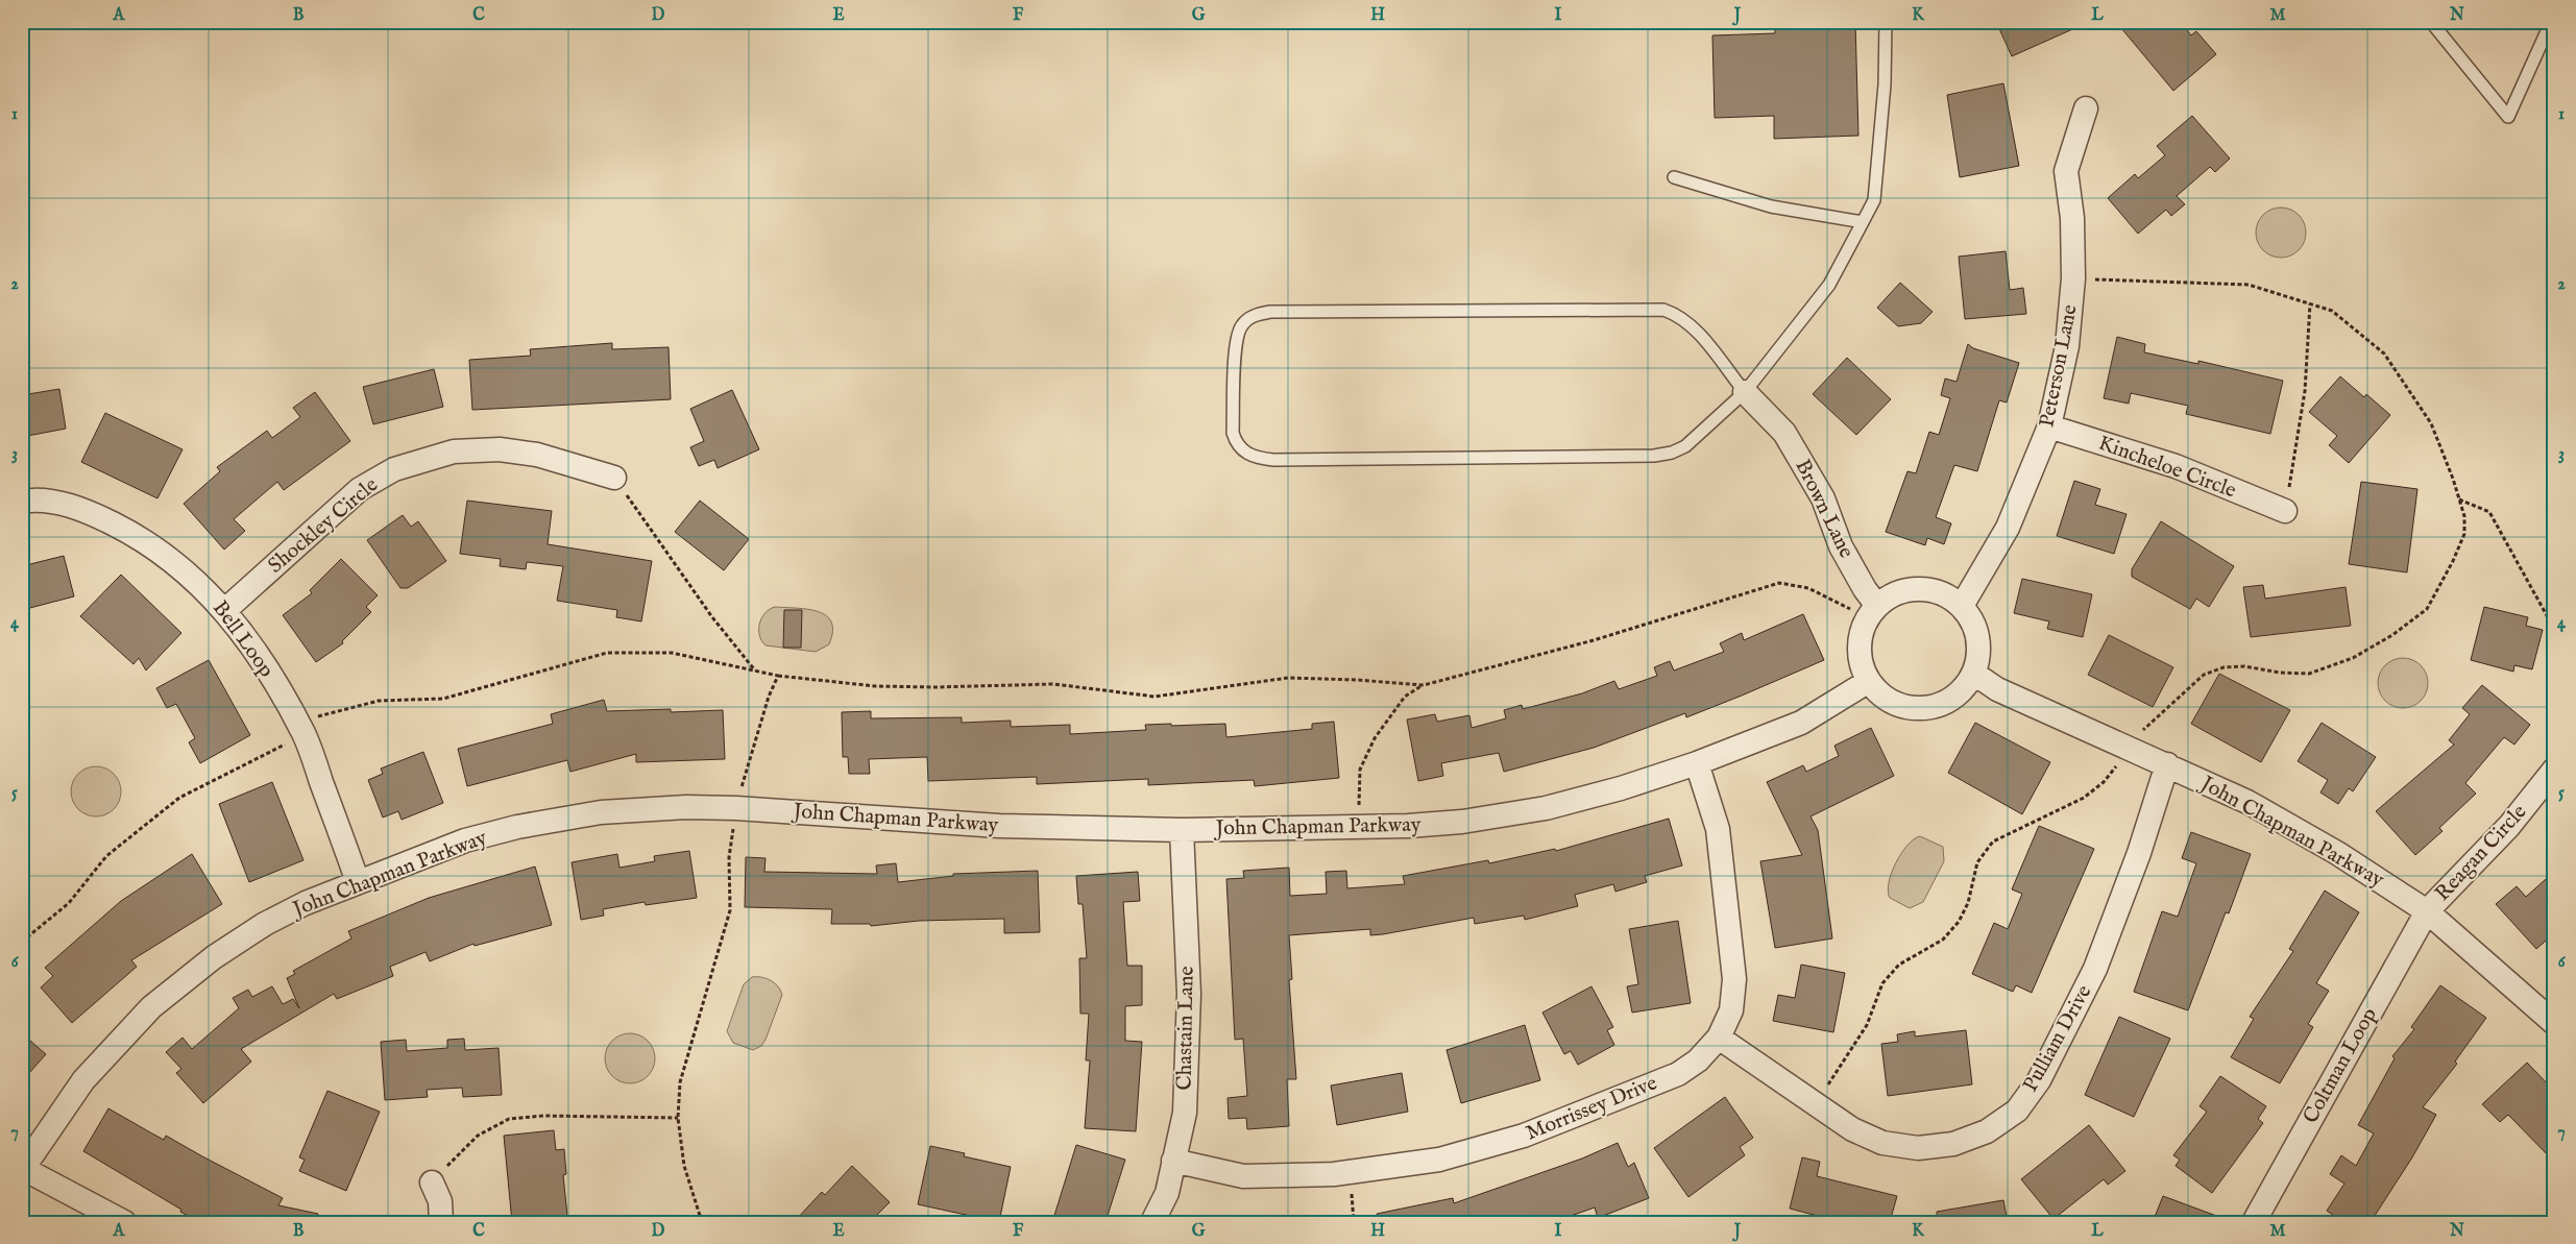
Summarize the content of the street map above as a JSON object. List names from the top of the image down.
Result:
{
  "streets": {
    "street": [
      "Peterson Lane",
      "Kincheloe Circle",
      "Brown Lane",
      "Shockley Circle",
      "Bell Loop",
      "John Chapman Parkway",
      "Reagan Circle",
      "Chastain Lane",
      "Pulliam Drive",
      "Coltman Loop",
      "Morrissey Drive"
    ]
  },
  "crossings": [
    ["Peterson Lane", "Kincheloe Circle"],
    ["Peterson Lane", "Brown Lane"],
    ["Peterson Lane", "John Chapman Parkway"],
    ["Brown Lane", "John Chapman Parkway"],
    ["Shockley Circle", "Bell Loop"],
    ["Bell Loop", "John Chapman Parkway"],
    ["John Chapman Parkway", "Reagan Circle"],
    ["John Chapman Parkway", "Chastain Lane"],
    ["John Chapman Parkway", "Pulliam Drive"],
    ["John Chapman Parkway", "Coltman Loop"],
    ["John Chapman Parkway", "Morrissey Drive"],
    ["Reagan Circle", "Coltman Loop"],
    ["Chastain Lane", "Morrissey Drive"],
    ["Pulliam Drive", "Morrissey Drive"]
  ],
  "grid": {
    "columns": [
      "A",
      "B",
      "C",
      "D",
      "E",
      "F",
      "G",
      "H",
      "I",
      "J",
      "K",
      "L",
      "M",
      "N"
    ],
    "rows": [
      "1",
      "2",
      "3",
      "4",
      "5",
      "6",
      "7"
    ]
  }
}
